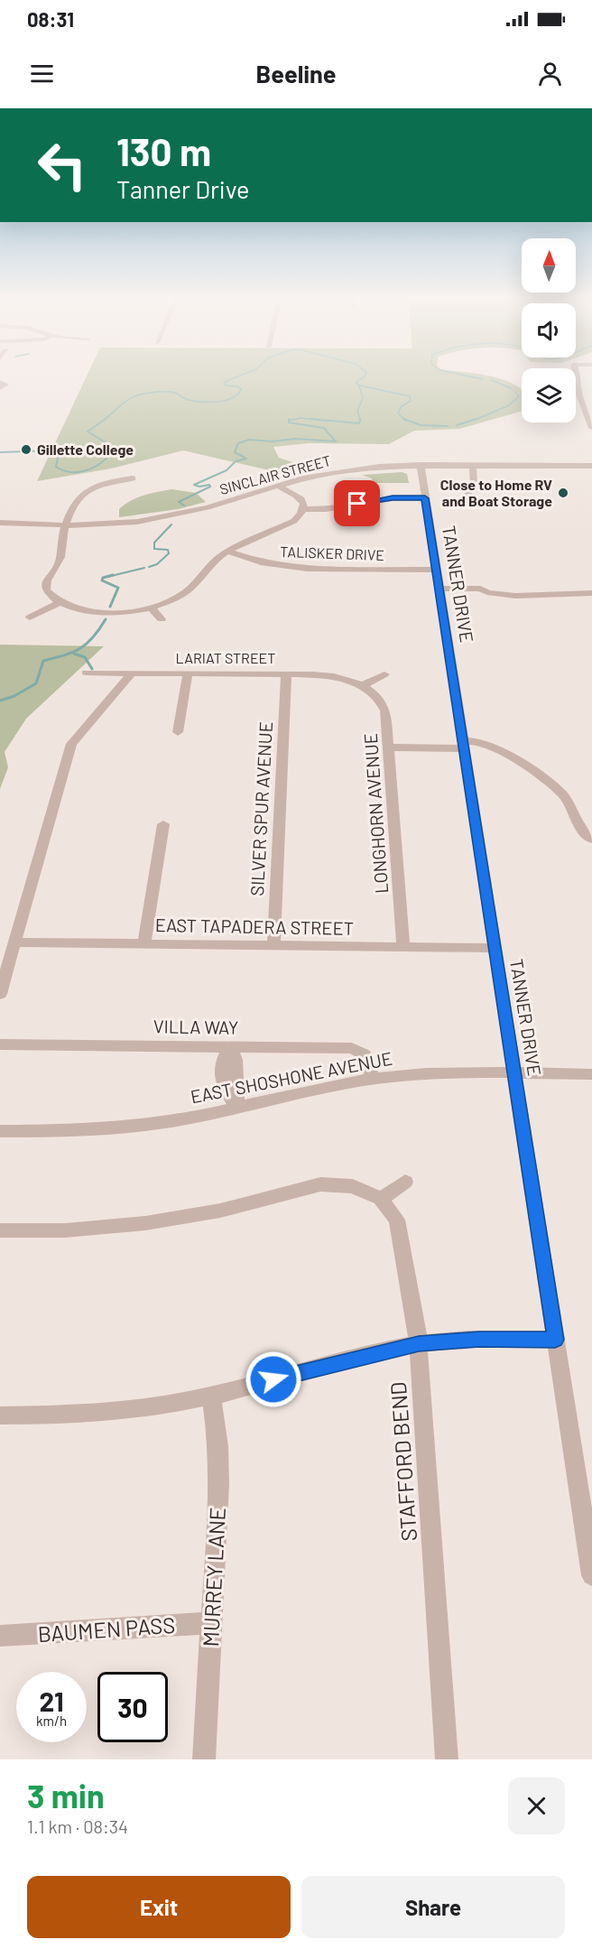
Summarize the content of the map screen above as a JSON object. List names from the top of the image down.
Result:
{
  "streets": {
    "street": [
      "SINCLAIR STREET",
      "TALISKER DRIVE",
      "TANNER DRIVE",
      "LARIAT STREET",
      "SILVER SPUR AVENUE",
      "LONGHORN AVENUE",
      "EAST TAPADERA STREET",
      "VILLA WAY",
      "EAST SHOSHONE AVENUE",
      "STAFFORD BEND",
      "MURREY LANE",
      "BAUMEN PASS"
    ]
  },
  "crossings": [
    ["SINCLAIR STREET", "TANNER DRIVE"],
    ["TALISKER DRIVE", "TANNER DRIVE"],
    ["TANNER DRIVE", "EAST TAPADERA STREET"],
    ["TANNER DRIVE", "EAST SHOSHONE AVENUE"],
    ["LARIAT STREET", "SILVER SPUR AVENUE"],
    ["LARIAT STREET", "LONGHORN AVENUE"],
    ["SILVER SPUR AVENUE", "EAST TAPADERA STREET"],
    ["LONGHORN AVENUE", "EAST TAPADERA STREET"],
    ["VILLA WAY", "EAST SHOSHONE AVENUE"],
    ["MURREY LANE", "BAUMEN PASS"]
  ],
  "places": ["Gillette College", "Close to Home RV and Boat Storage"],
  "north": "top",
  "page": {
    "status": "08:31",
    "header": "Beeline",
    "turn": ["130 m", "Tanner Drive"],
    "speed": "21 km/h",
    "limit": "30",
    "heading": ["3 min", "1.1 km · 08:34"],
    "buttons": ["Exit", "Share"]
  }
}
